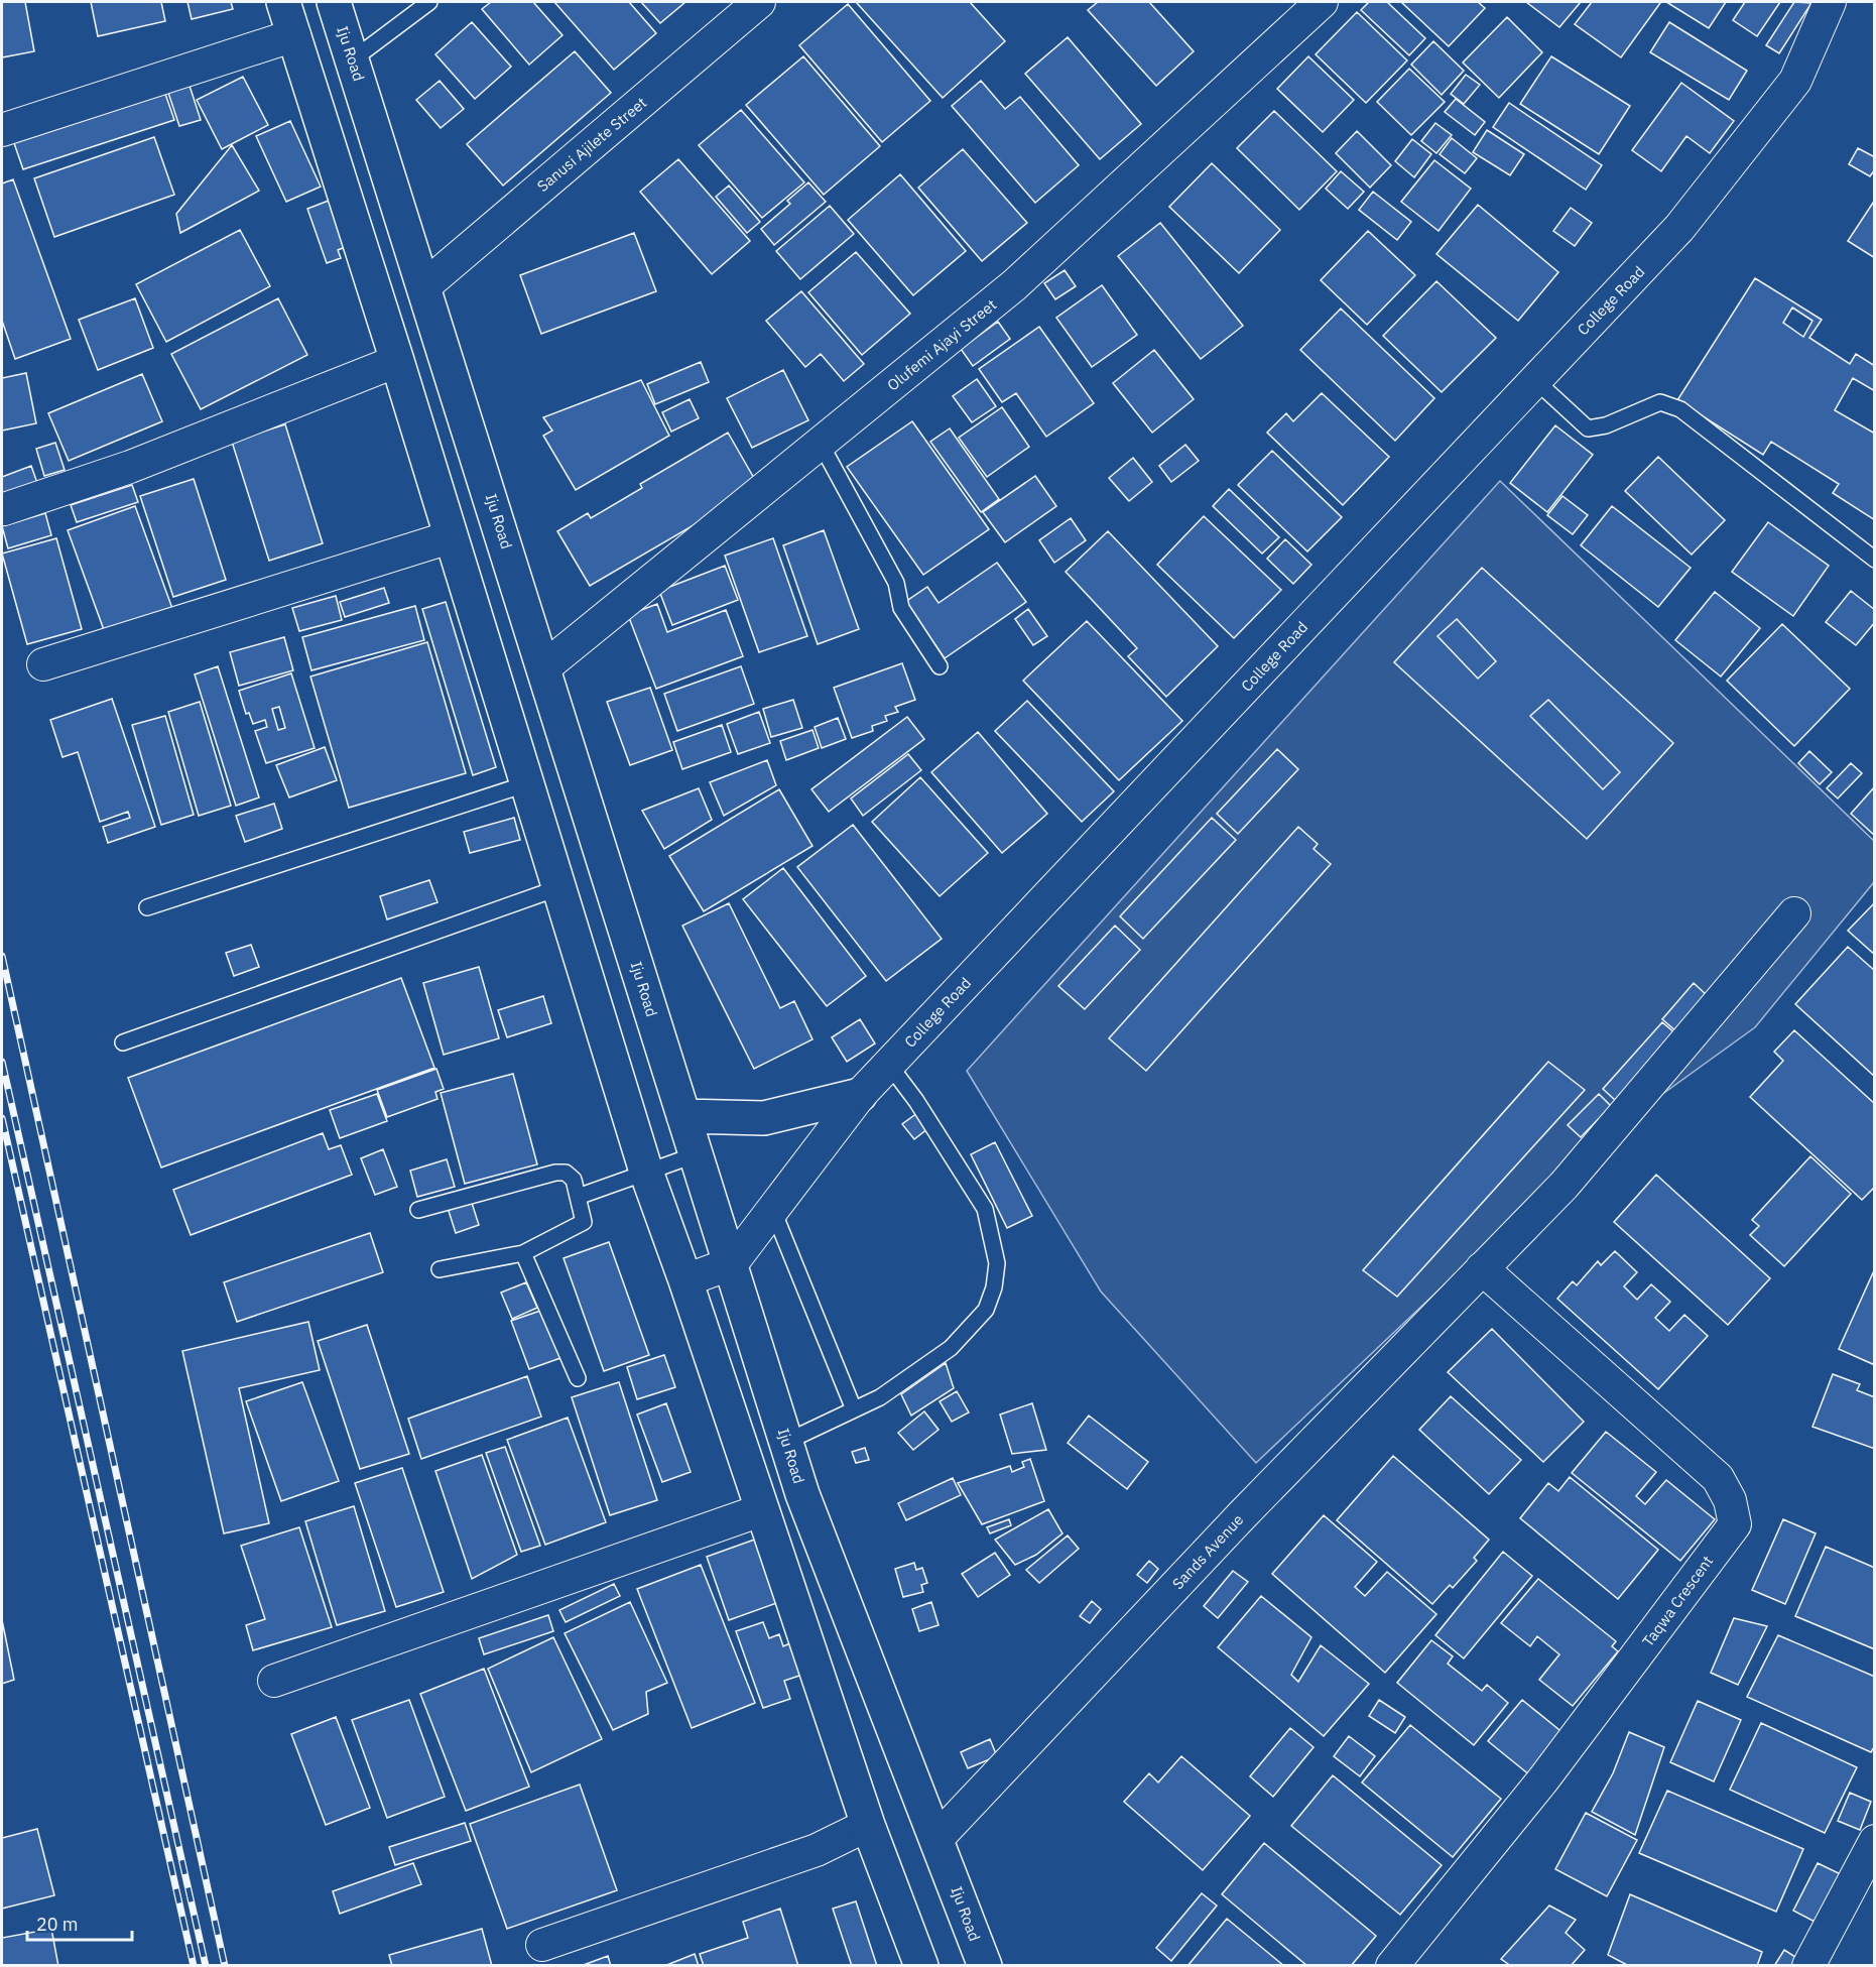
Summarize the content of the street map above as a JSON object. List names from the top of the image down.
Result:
{
  "streets": {
    "main road": ["Iju Road"],
    "street": [
      "Sanusi Ajilete Street",
      "College Road",
      "Olufemi Ajayi Street",
      "Sands Avenue",
      "Taqwa Crescent"
    ]
  },
  "crossings": [
    ["Iju Road", "Sanusi Ajilete Street"],
    ["Iju Road", "College Road"],
    ["Iju Road", "Olufemi Ajayi Street"],
    ["Iju Road", "Sands Avenue"],
    ["Sands Avenue", "Taqwa Crescent"]
  ],
  "scale_bar": "20 m"
}
